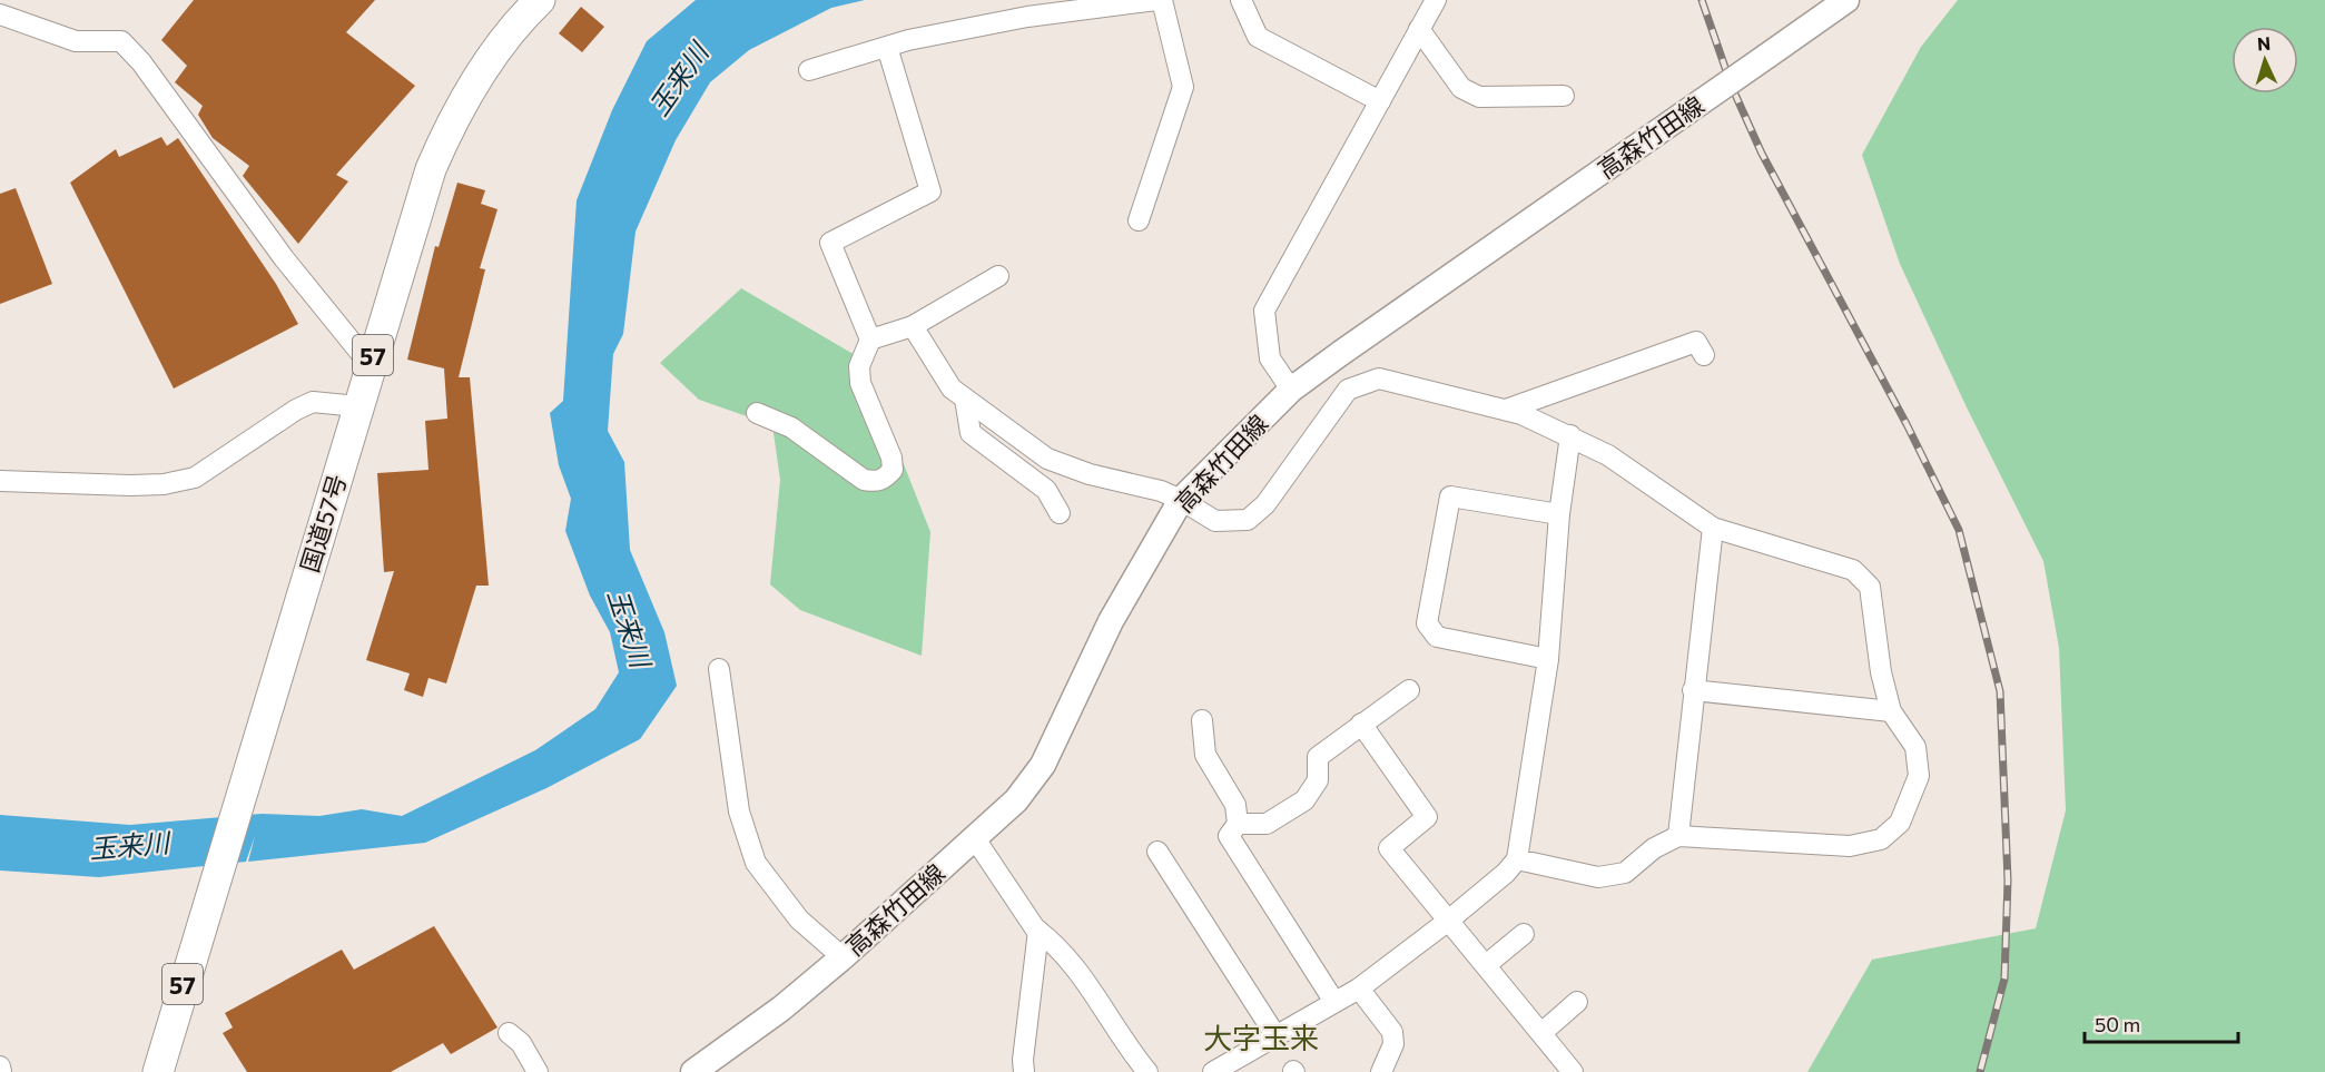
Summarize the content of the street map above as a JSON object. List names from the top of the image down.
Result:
{
  "streets": {
    "highway": ["57", "国道57号"],
    "main road": ["高森竹田線"]
  },
  "districts": ["大字玉来"],
  "water": ["玉来川"],
  "scale_bar": "50 m",
  "north": "top"
}
